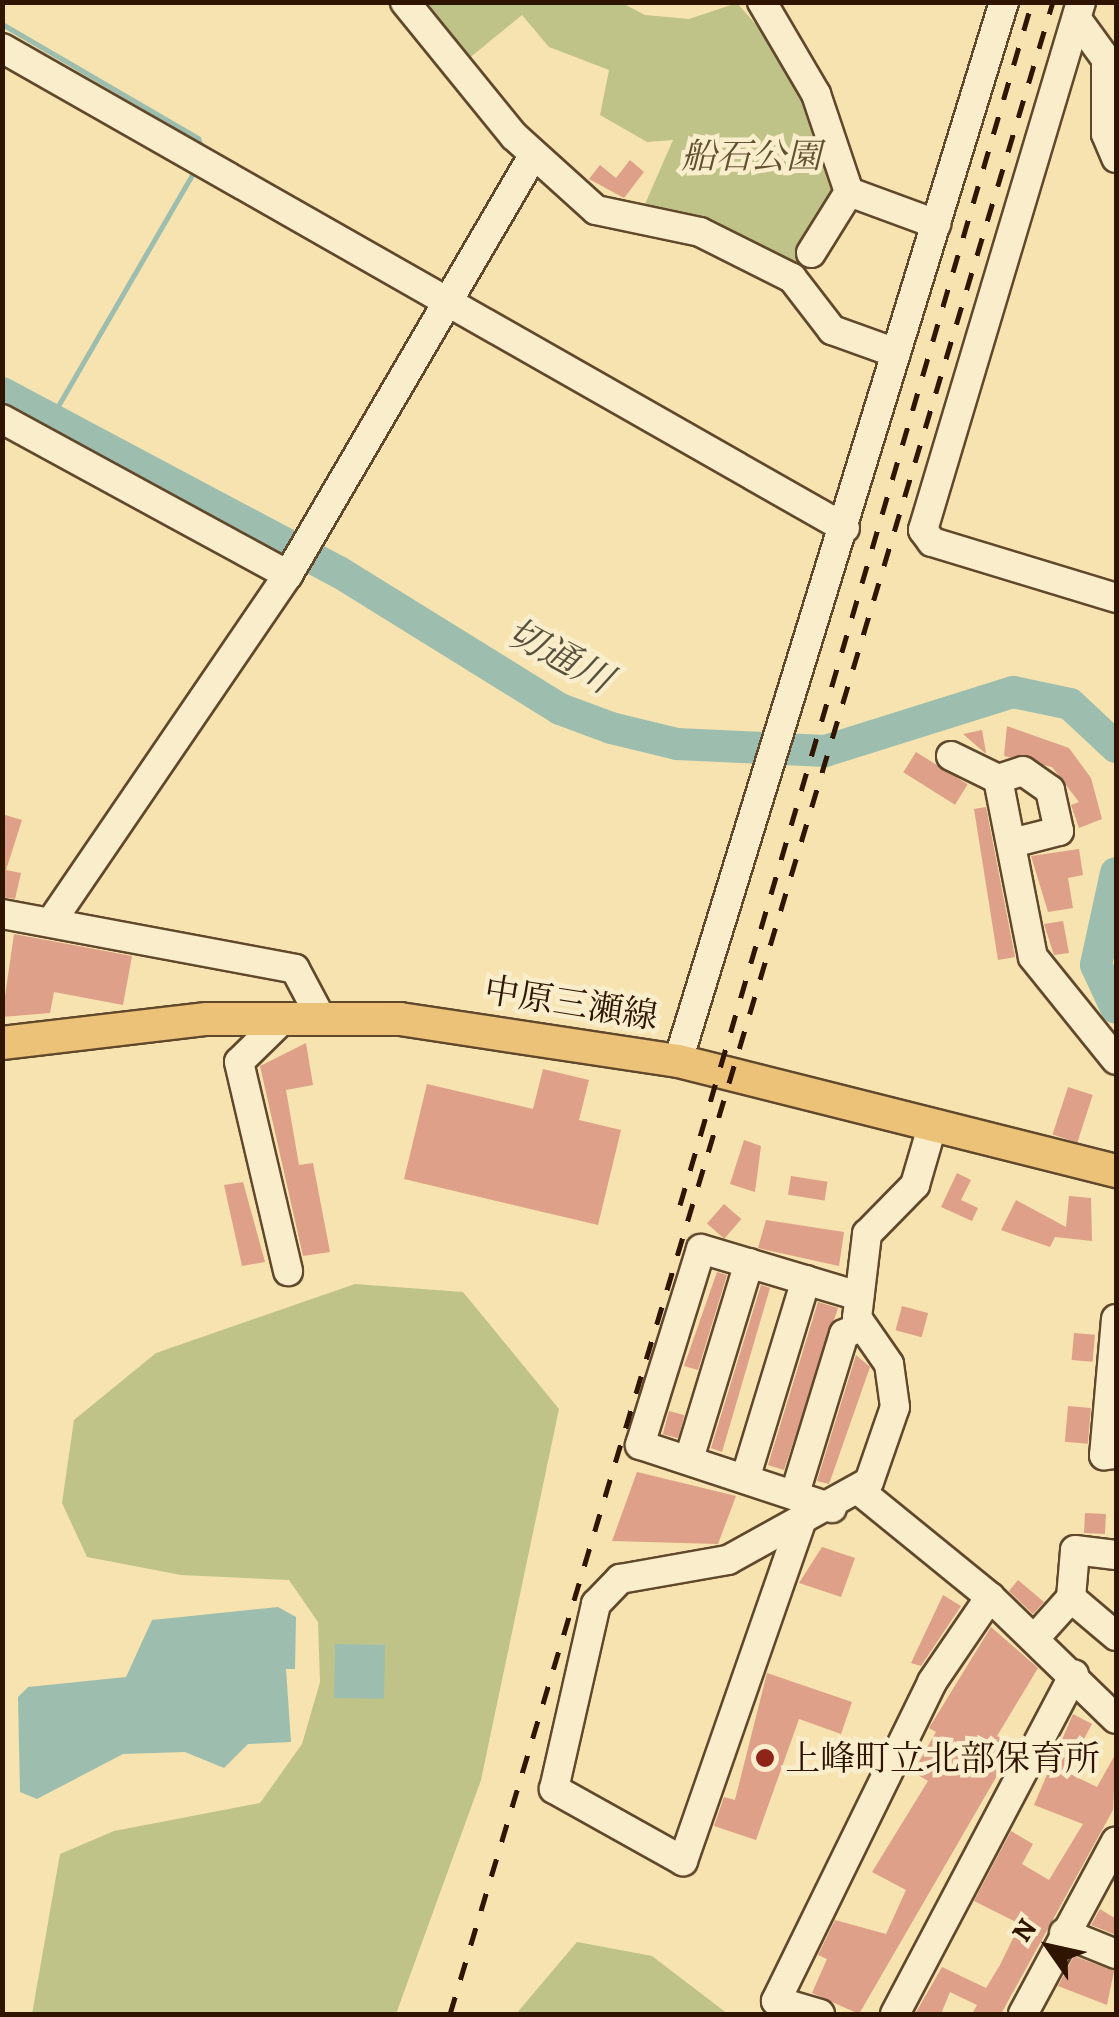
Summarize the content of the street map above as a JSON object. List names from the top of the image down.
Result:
{
  "streets": {
    "main road": ["中原三瀬線"]
  },
  "water": ["切通川"],
  "parks": ["船石公園"],
  "places": ["上峰町立北部保育所"],
  "north": "top left"
}
